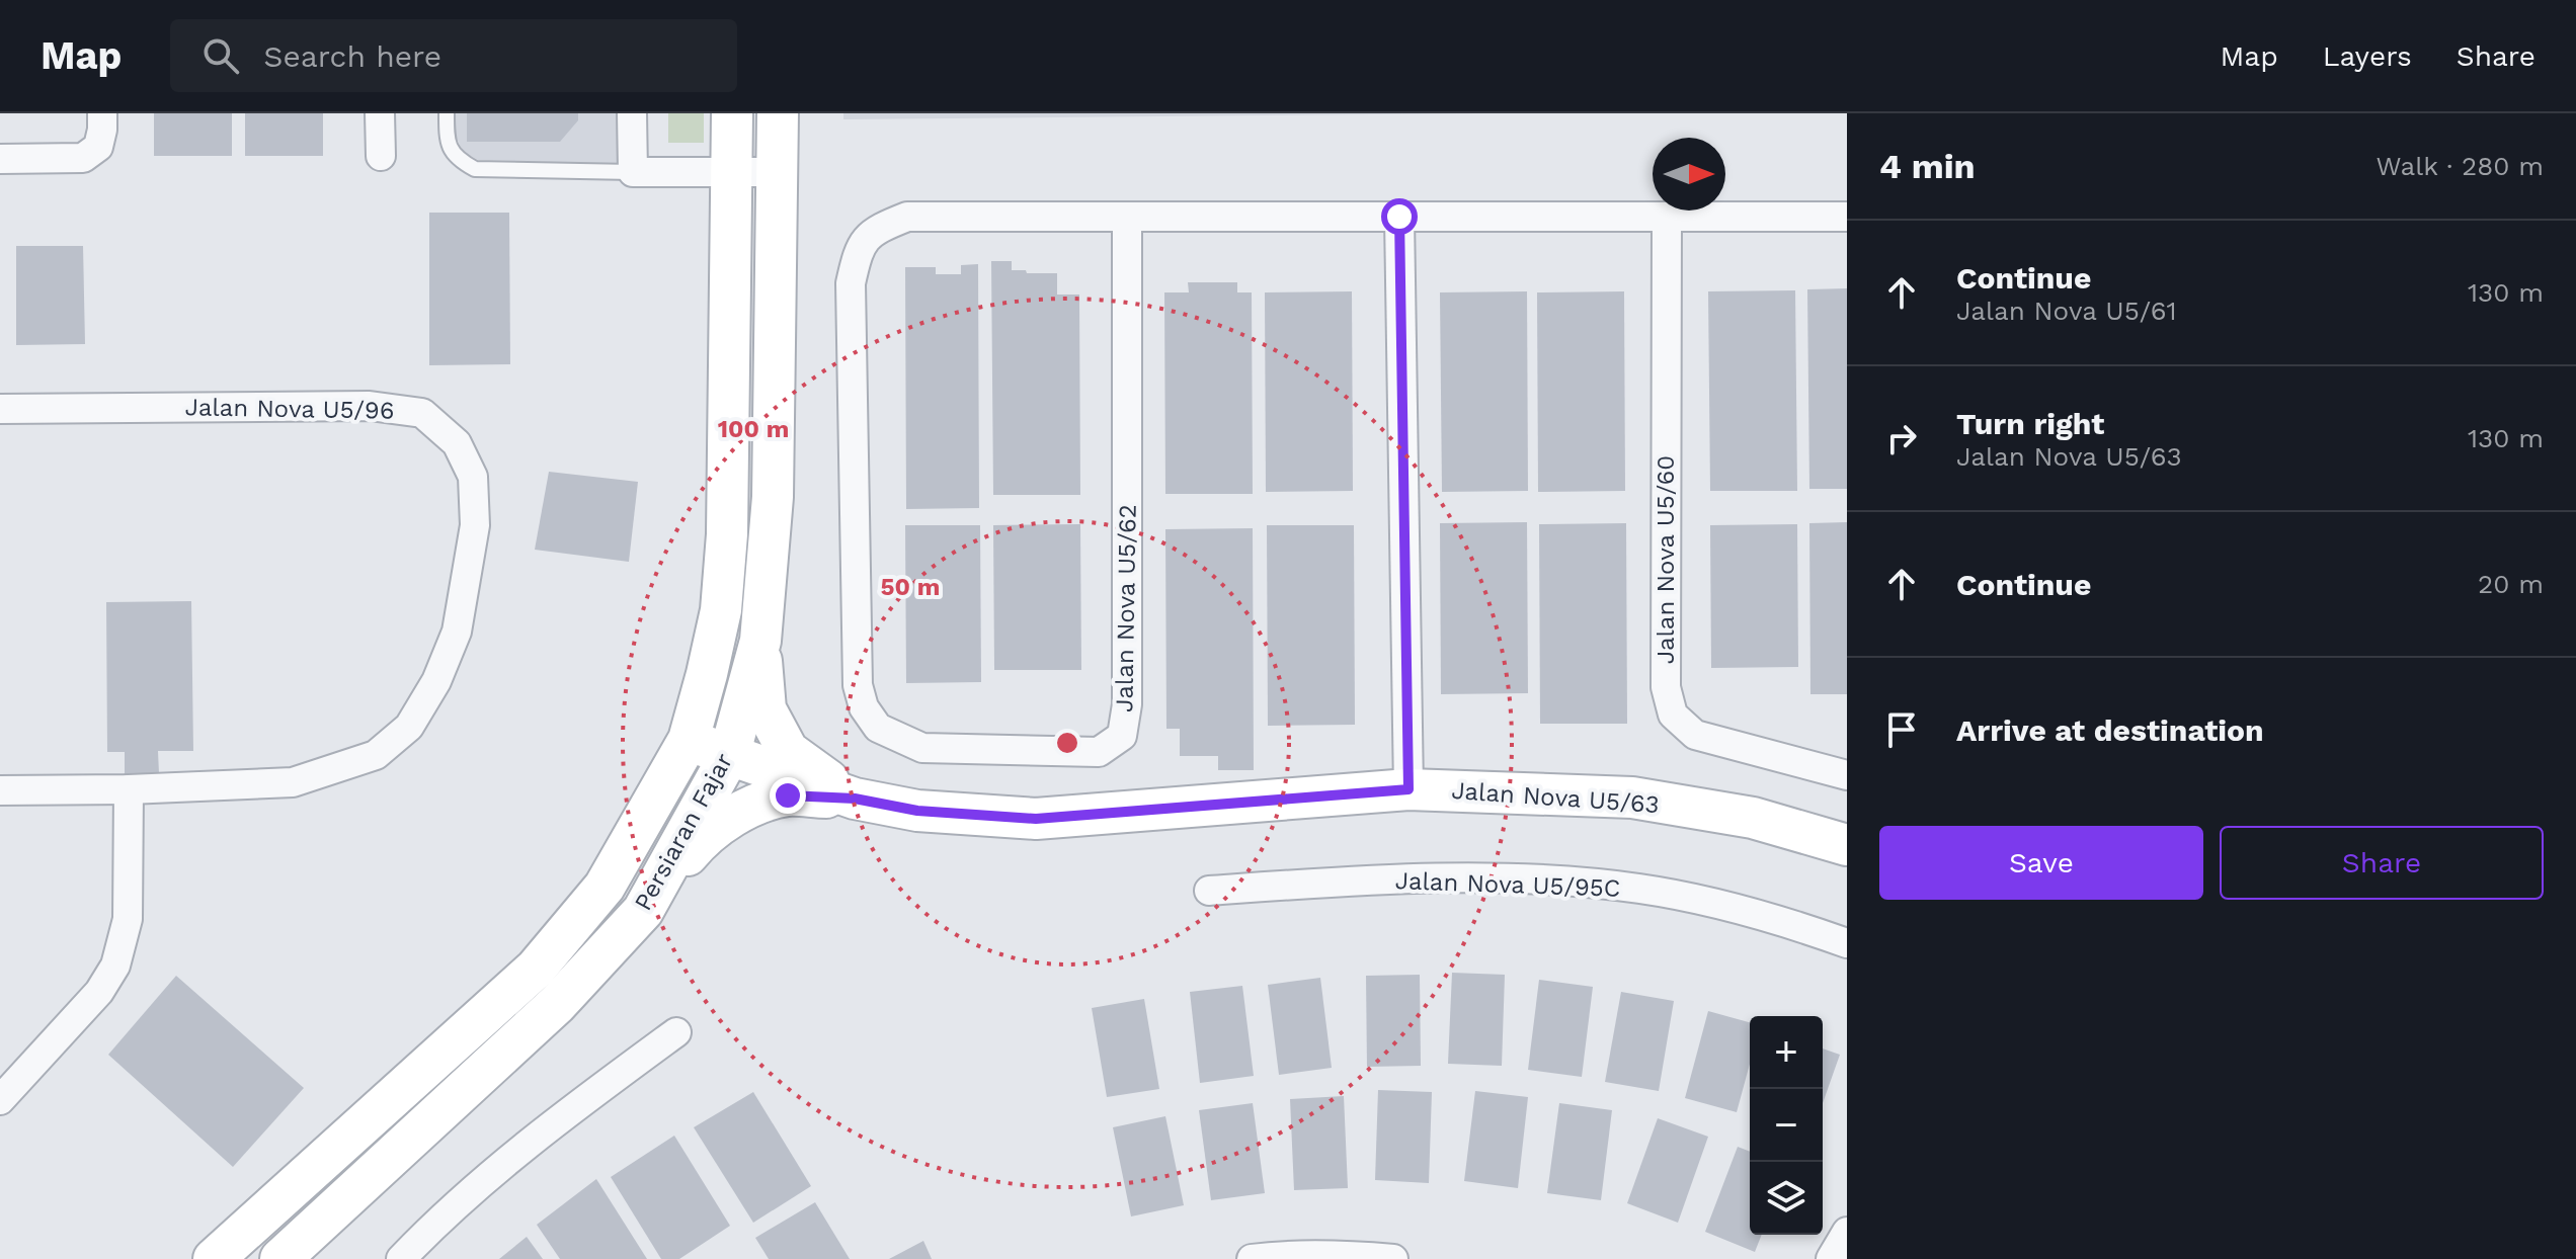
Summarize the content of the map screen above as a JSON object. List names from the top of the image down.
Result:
{
  "streets": {
    "main road": ["Jalan Nova U5/63", "Persiaran Fajar"],
    "street": [
      "Jalan Nova U5/96",
      "Jalan Nova U5/60",
      "Jalan Nova U5/62",
      "Jalan Nova U5/95C"
    ]
  },
  "crossings": [
    ["Jalan Nova U5/63", "Persiaran Fajar"]
  ],
  "north": "right",
  "page": {
    "header": "Map",
    "search": "Search here",
    "nav": ["Map", "Layers", "Share"],
    "heading": ["4 min", "Walk · 280 m"],
    "list": [
      ["Continue", "Jalan Nova U5/61", "130 m"],
      ["Turn right", "Jalan Nova U5/63", "130 m"],
      ["Continue", "20 m"],
      "Arrive at destination"
    ],
    "buttons": ["Save", "Share"],
    "map_buttons": ["+", "−"]
  },
  "rings": ["100 m", "50 m"]
}
